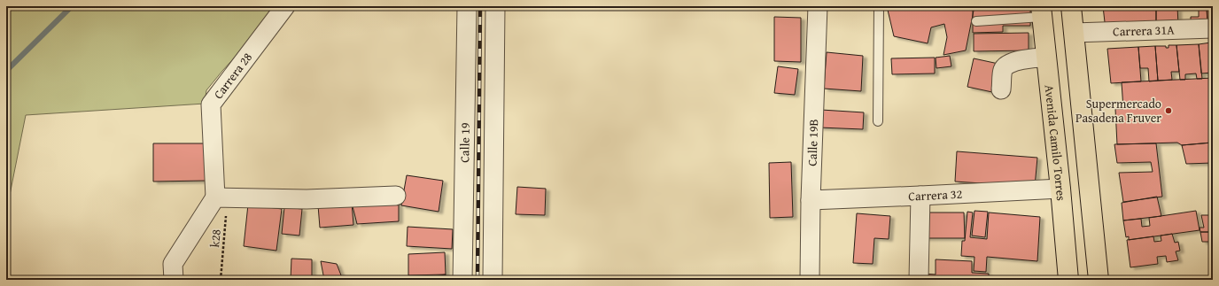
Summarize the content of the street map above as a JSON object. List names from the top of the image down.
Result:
{
  "streets": {
    "main road": ["Avenida Camilo Torres"],
    "street": [
      "Carrera 31A",
      "Carrera 28",
      "Calle 19B",
      "Calle 19",
      "Carrera 32"
    ],
    "path": ["k28"]
  },
  "crossings": [
    ["Carrera 28", "k28"],
    ["Calle 19B", "Carrera 32"],
    ["Avenida Camilo Torres", "Carrera 32"]
  ],
  "places": ["Supermercado Pasadena Fruver"]
}
